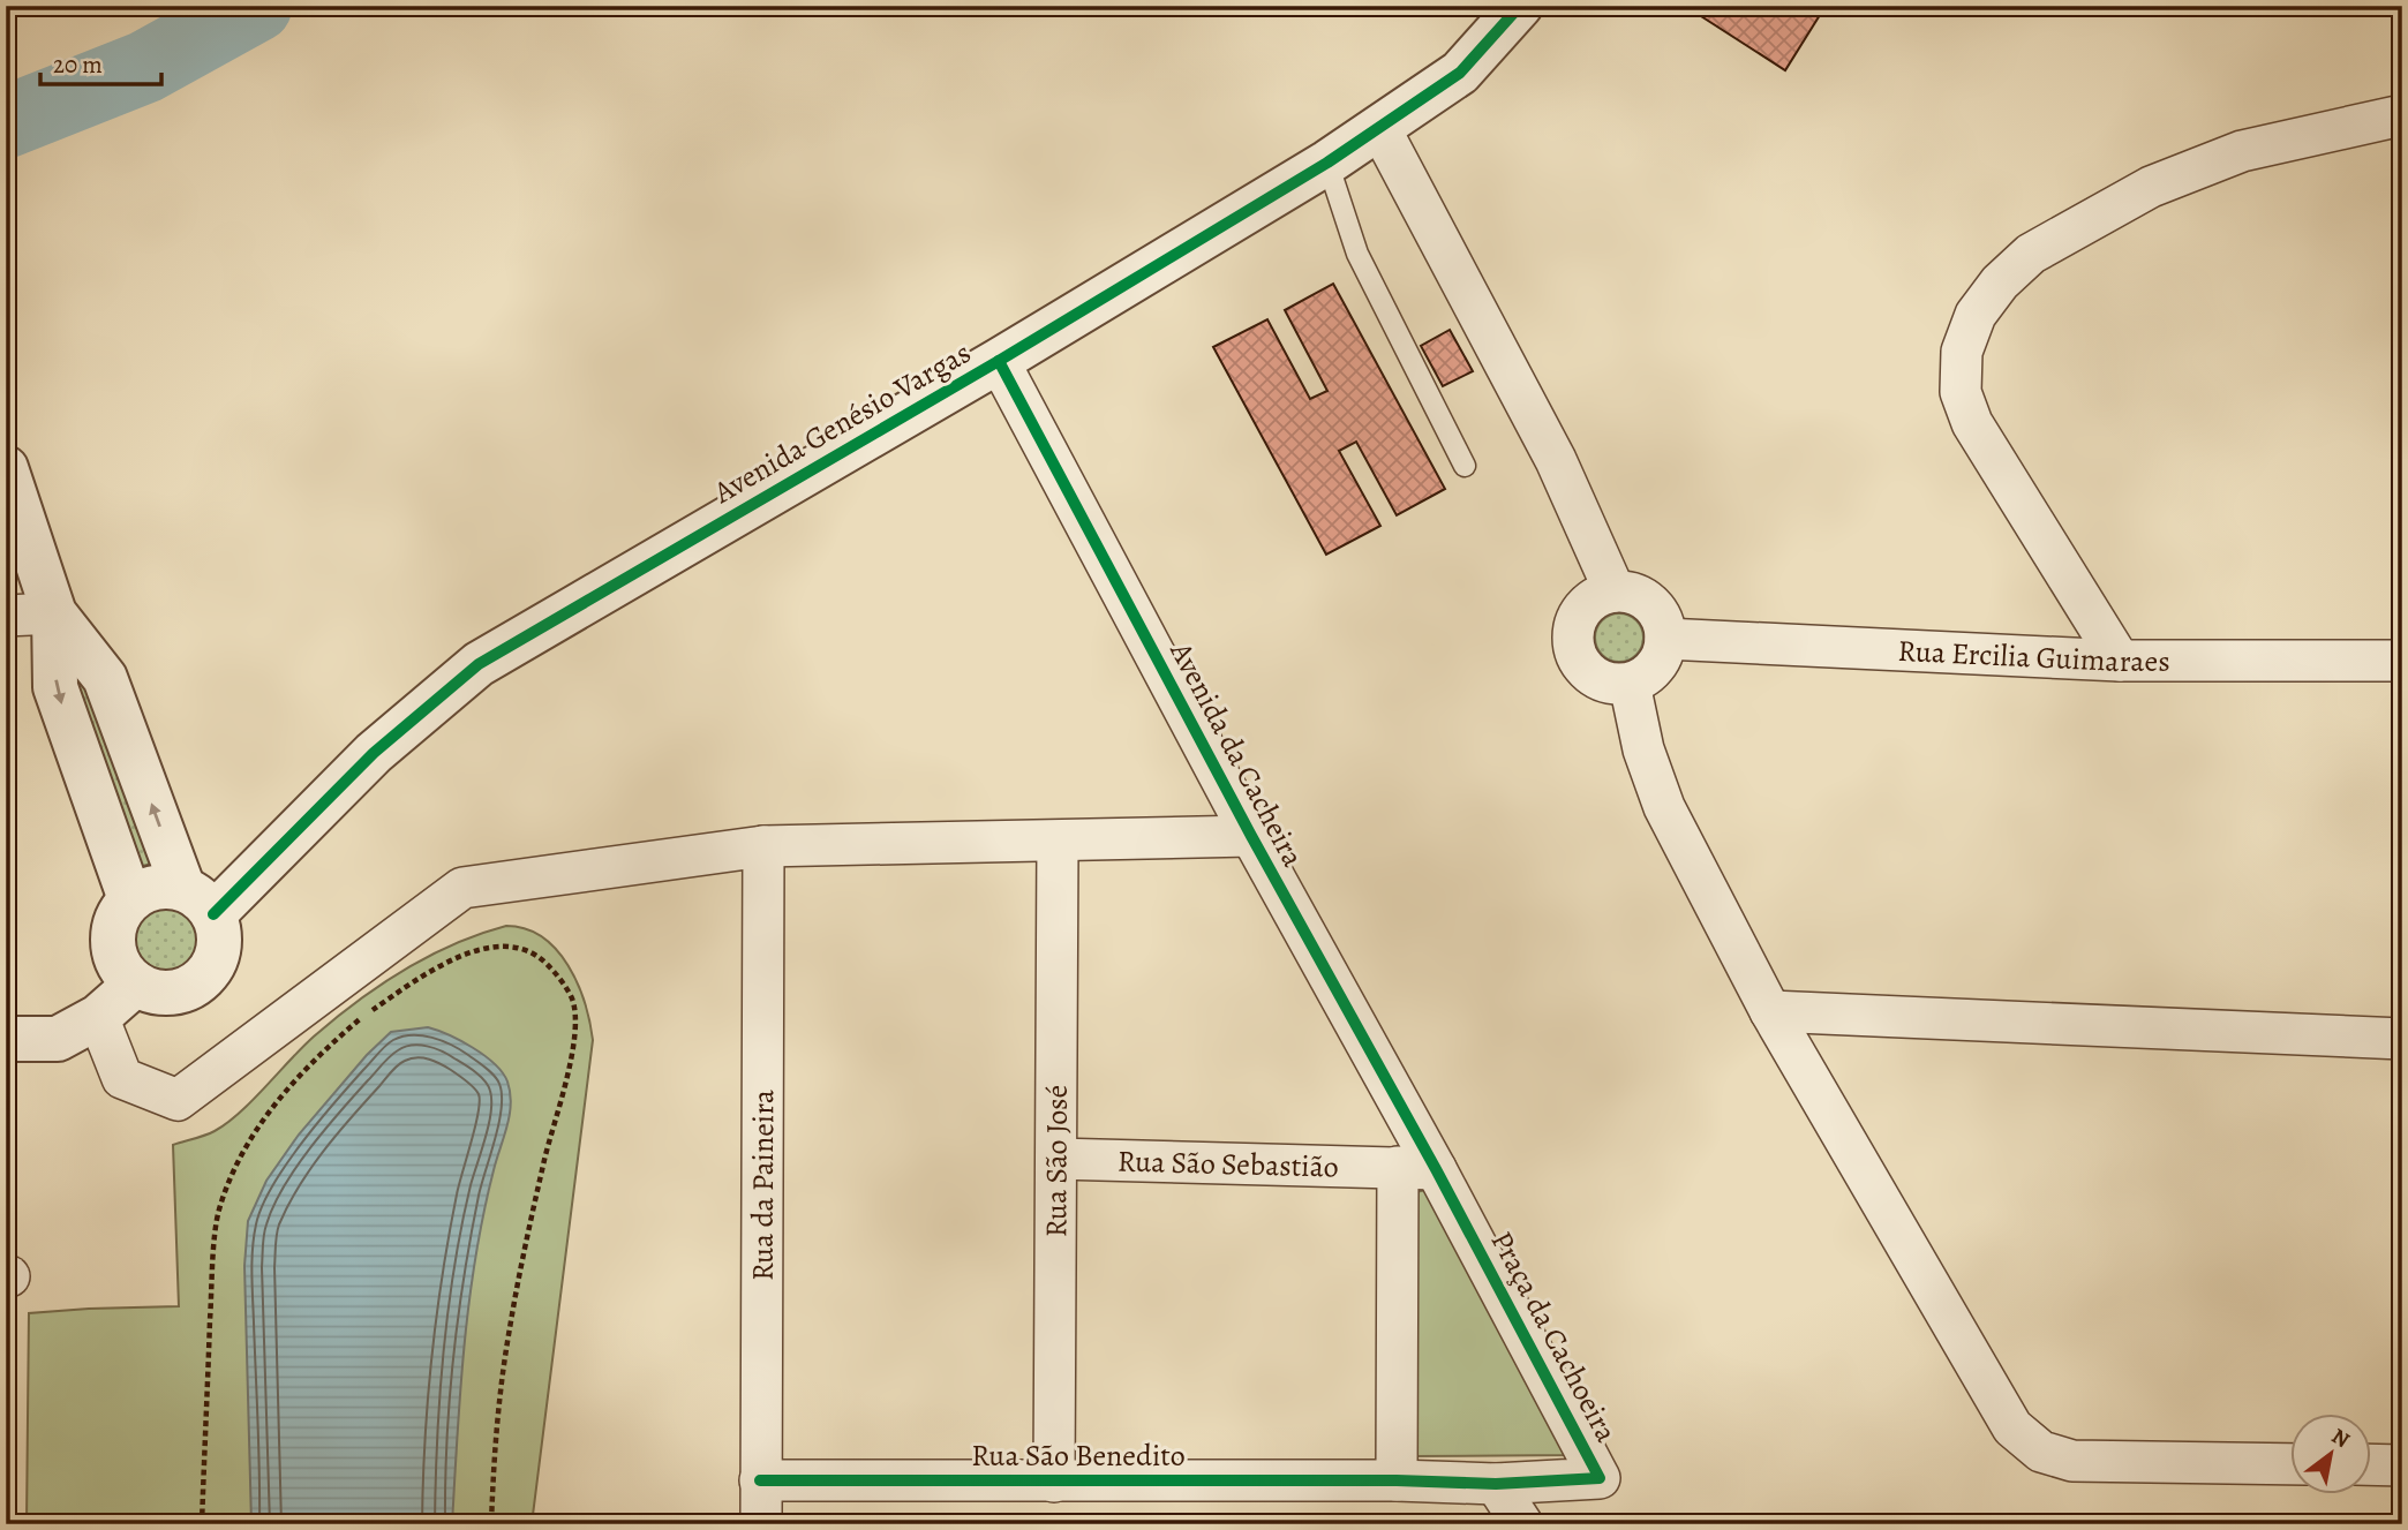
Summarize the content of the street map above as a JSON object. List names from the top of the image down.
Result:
{
  "streets": {
    "street": [
      "Avenida Genésio Vargas",
      "Rua Ercilia Guimaraes",
      "Avenida da Cacheira",
      "Rua São José",
      "Rua São Sebastião",
      "Rua da Paineira",
      "Praça da Cachoeira",
      "Rua São Benedito"
    ]
  },
  "crossings": [
    ["Avenida Genésio Vargas", "Avenida da Cacheira"],
    ["Avenida da Cacheira", "Rua São Sebastião"],
    ["Avenida da Cacheira", "Praça da Cachoeira"],
    ["Rua São José", "Rua São Sebastião"],
    ["Rua São José", "Rua São Benedito"],
    ["Rua São Sebastião", "Praça da Cachoeira"],
    ["Rua da Paineira", "Rua São Benedito"],
    ["Praça da Cachoeira", "Rua São Benedito"]
  ],
  "scale_bar": "20 m",
  "north": "top right"
}
